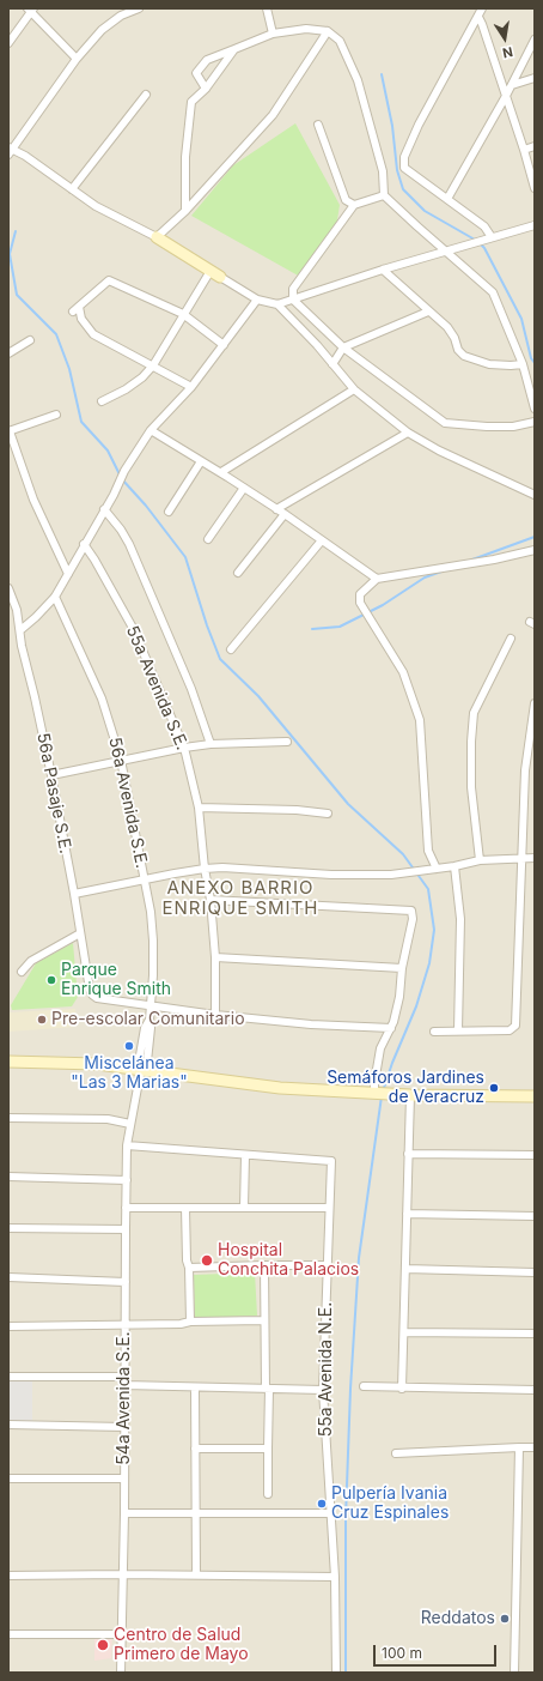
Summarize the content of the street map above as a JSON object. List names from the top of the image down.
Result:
{
  "streets": {
    "street": [
      "55a Avenida S.E.",
      "56a Pasaje S.E.",
      "56a Avenida S.E.",
      "55a Avenida N.E.",
      "54a Avenida S.E."
    ]
  },
  "crossings": [
    ["56a Pasaje S.E.", "56a Avenida S.E."],
    ["56a Avenida S.E.", "54a Avenida S.E."]
  ],
  "districts": ["ANEXO BARRIO ENRIQUE SMITH"],
  "places": [
    "Parque Enrique Smith",
    "Pre-escolar Comunitario",
    "Miscelánea \"Las 3 Marias\"",
    "Semáforos Jardines de Veracruz",
    "Hospital Conchita Palacios",
    "Pulpería Ivania Cruz Espinales",
    "Reddatos",
    "Centro de Salud Primero de Mayo"
  ],
  "scale_bar": "100 m",
  "north": "bottom"
}
